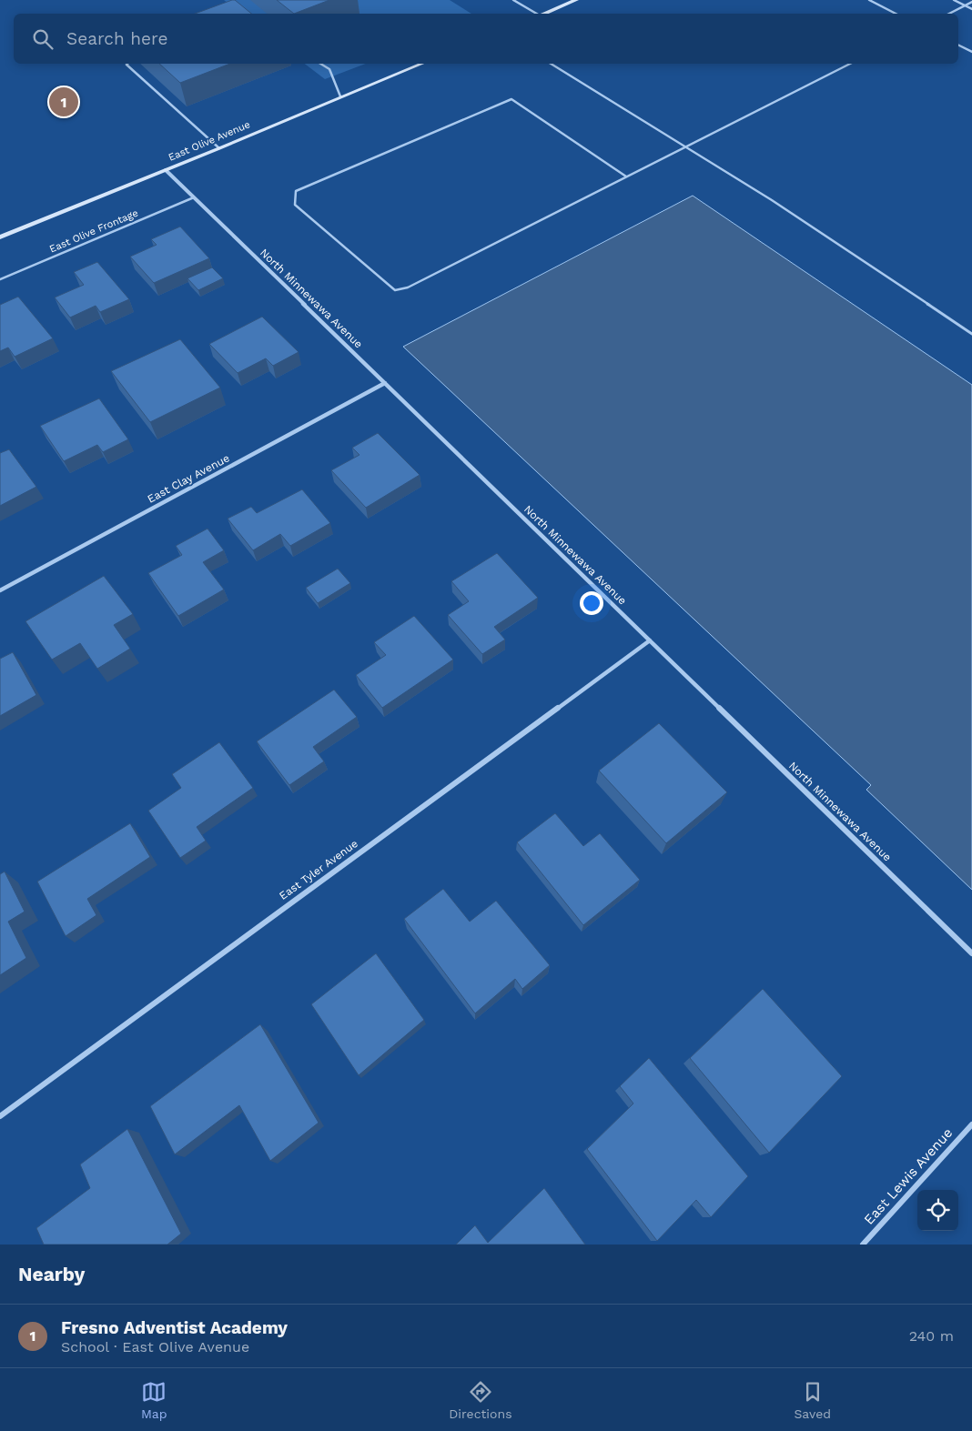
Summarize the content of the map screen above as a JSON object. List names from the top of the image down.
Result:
{
  "streets": {
    "main road": ["East Olive Avenue"],
    "street": [
      "North Minnewawa Avenue",
      "East Clay Avenue",
      "East Tyler Avenue",
      "East Lewis Avenue"
    ],
    "lane": ["East Olive Frontage"]
  },
  "crossings": [
    ["East Olive Avenue", "North Minnewawa Avenue"],
    ["East Olive Frontage", "North Minnewawa Avenue"],
    ["North Minnewawa Avenue", "East Clay Avenue"],
    ["North Minnewawa Avenue", "East Tyler Avenue"]
  ],
  "page": {
    "search": "Search here",
    "pins": "1",
    "heading": "Nearby",
    "list": [
      {
        "mark": "1",
        "name": "Fresno Adventist Academy",
        "note": "School · East Olive Avenue",
        "value": "240 m"
      }
    ],
    "nav": ["Map", "Directions", "Saved"]
  }
}
